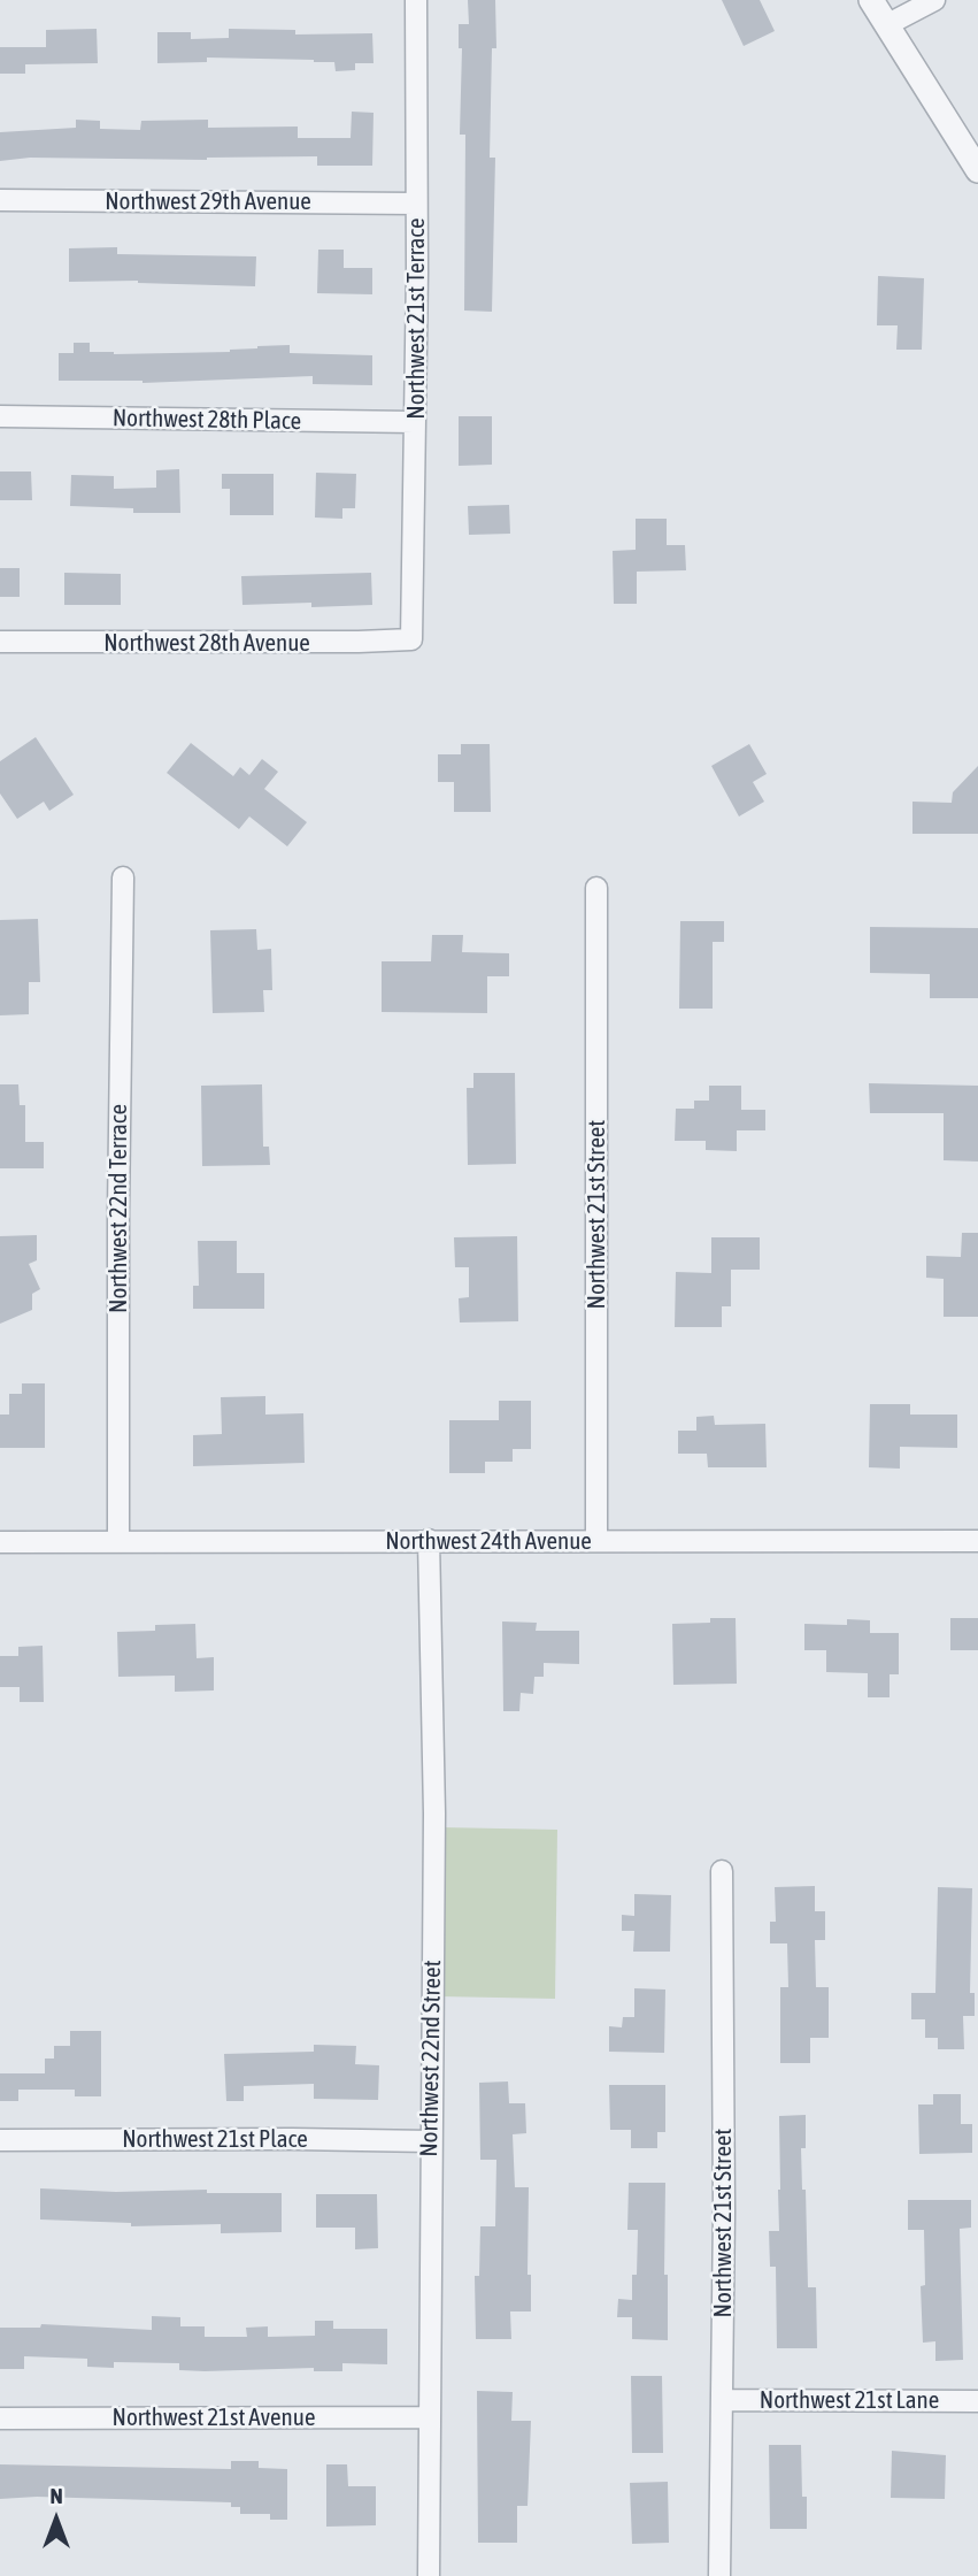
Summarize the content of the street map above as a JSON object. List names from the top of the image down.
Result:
{
  "streets": {
    "street": [
      "Northwest 29th Avenue",
      "Northwest 21st Terrace",
      "Northwest 28th Place",
      "Northwest 28th Avenue",
      "Northwest 22nd Terrace",
      "Northwest 21st Street",
      "Northwest 24th Avenue",
      "Northwest 22nd Street",
      "Northwest 21st Place",
      "Northwest 21st Lane",
      "Northwest 21st Avenue"
    ]
  },
  "crossings": [
    ["Northwest 29th Avenue", "Northwest 21st Terrace"],
    ["Northwest 21st Terrace", "Northwest 28th Place"],
    ["Northwest 21st Terrace", "Northwest 28th Avenue"],
    ["Northwest 22nd Terrace", "Northwest 24th Avenue"],
    ["Northwest 21st Street", "Northwest 24th Avenue"],
    ["Northwest 21st Street", "Northwest 21st Lane"],
    ["Northwest 24th Avenue", "Northwest 22nd Street"],
    ["Northwest 22nd Street", "Northwest 21st Place"],
    ["Northwest 22nd Street", "Northwest 21st Avenue"]
  ],
  "north": "top"
}
